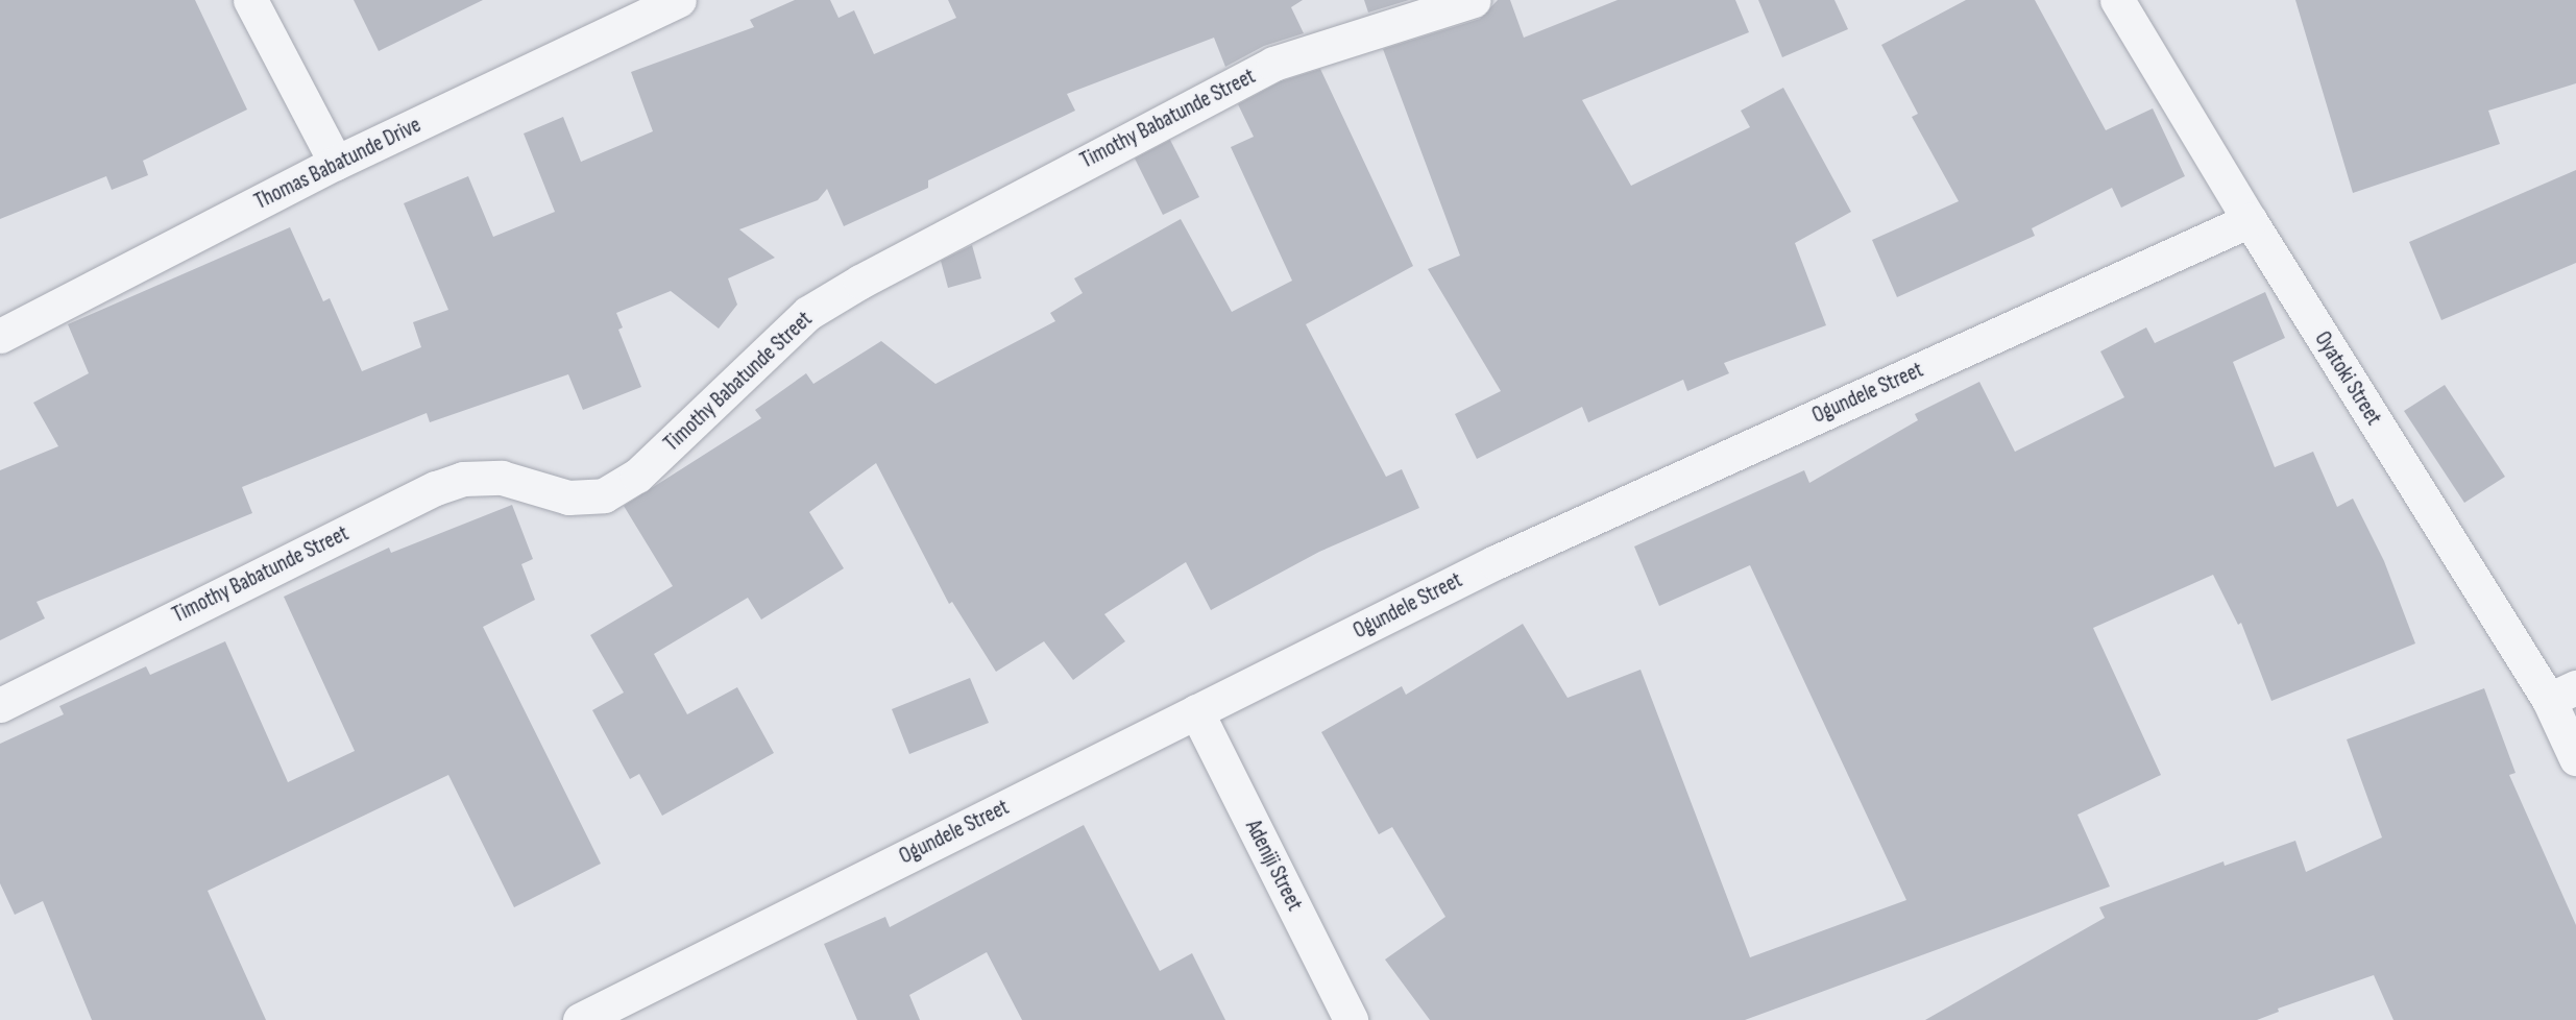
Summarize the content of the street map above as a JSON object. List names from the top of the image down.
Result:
{
  "streets": {
    "street": [
      "Timothy Babatunde Street",
      "Thomas Babatunde Drive",
      "Oyatoki Street",
      "Ogundele Street",
      "Adeniji Street"
    ]
  },
  "crossings": [
    ["Oyatoki Street", "Ogundele Street"],
    ["Ogundele Street", "Adeniji Street"]
  ]
}
